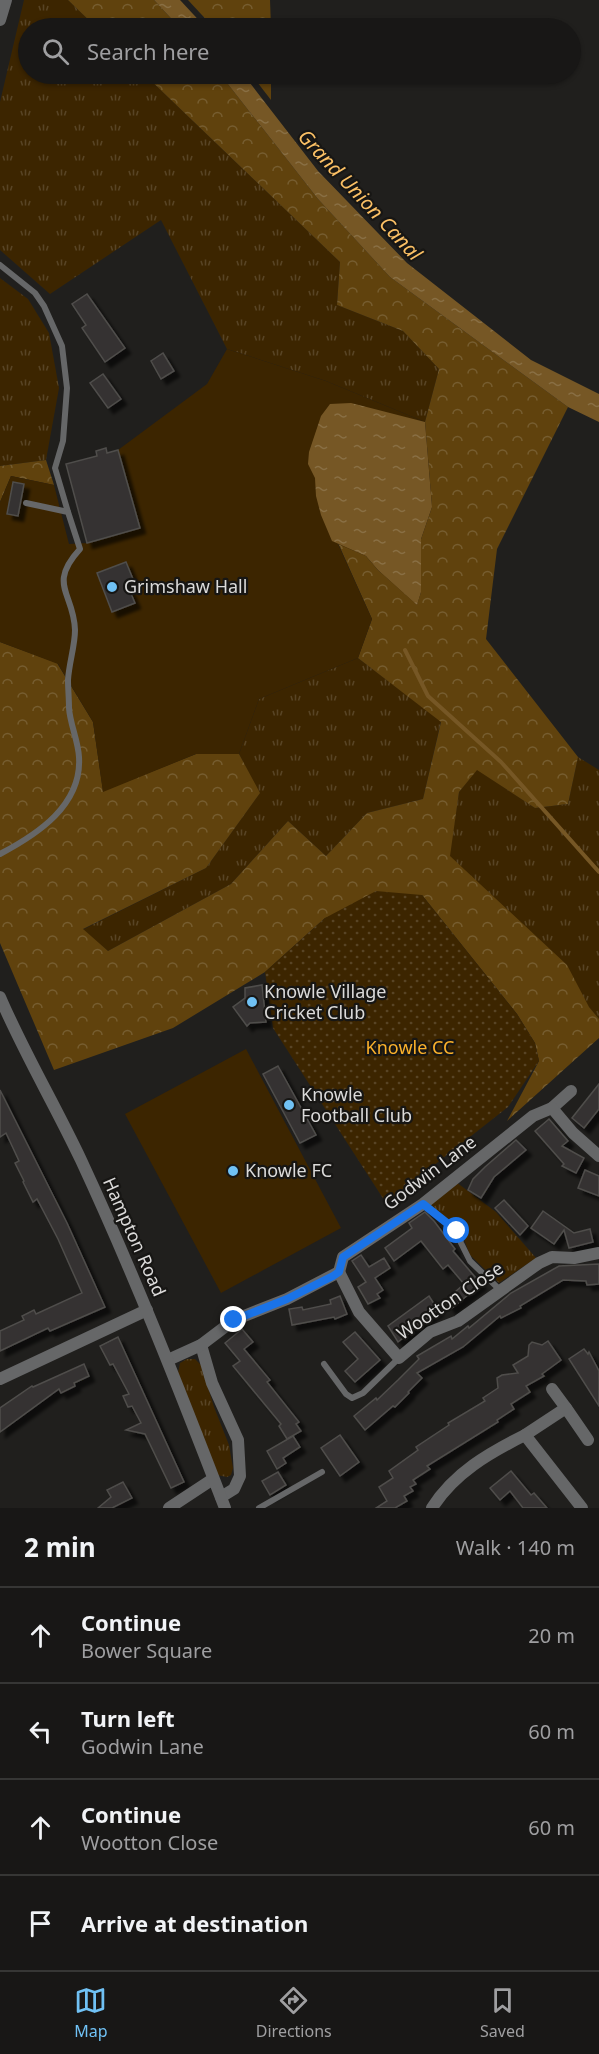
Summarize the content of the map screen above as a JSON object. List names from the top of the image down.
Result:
{
  "streets": {
    "street": ["Godwin Lane", "Hampton Road", "Wootton Close"]
  },
  "crossings": [
    ["Godwin Lane", "Wootton Close"]
  ],
  "water": ["Grand Union Canal"],
  "parks": ["Knowle CC"],
  "places": [
    "Grimshaw Hall",
    "Knowle Village Cricket Club",
    "Knowle Football Club",
    "Knowle FC"
  ],
  "page": {
    "search": "Search here",
    "heading": ["2 min", "Walk · 140 m"],
    "list": [
      ["Continue", "Bower Square", "20 m"],
      ["Turn left", "Godwin Lane", "60 m"],
      ["Continue", "Wootton Close", "60 m"],
      "Arrive at destination"
    ],
    "nav": ["Map", "Directions", "Saved"]
  }
}
